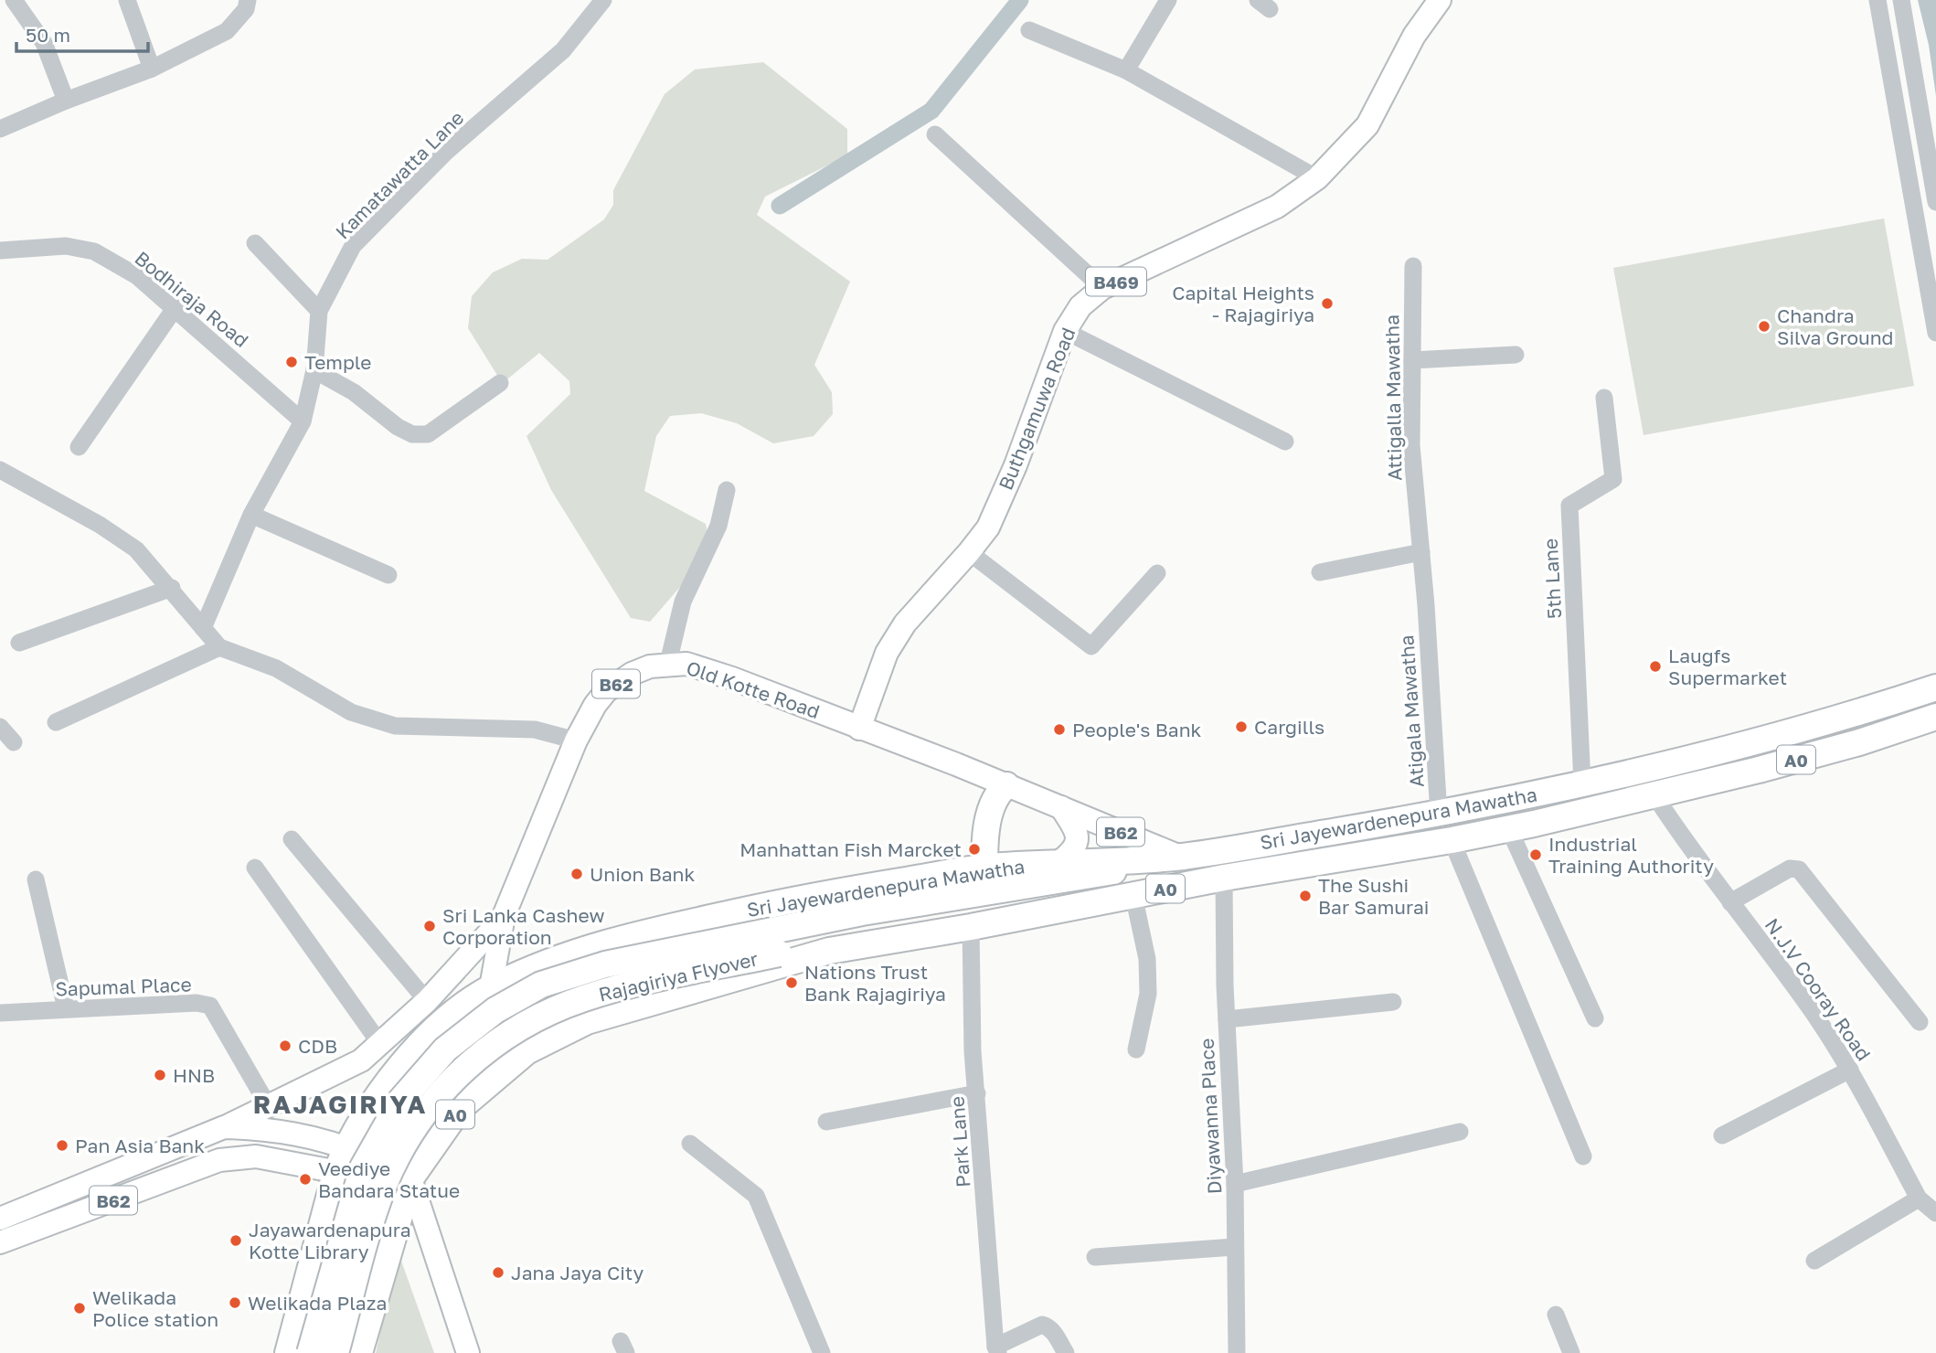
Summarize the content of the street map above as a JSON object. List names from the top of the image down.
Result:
{
  "streets": {
    "highway": ["A0", "Sri Jayewardenepura Mawatha", "Rajagiriya Flyover"],
    "main road": [
      "B469",
      "Buthgamuwa Road",
      "B62",
      "Old Kotte Road"
    ],
    "street": [
      "Kamatawatta Lane",
      "Bodhiraja Road",
      "Attigalla Mawatha",
      "5th Lane",
      "Atigala Mawatha",
      "Sapumal Place",
      "N.J.V Cooray Road",
      "Diyawanna Place",
      "Park Lane"
    ]
  },
  "crossings": [
    ["Kamatawatta Lane", "Bodhiraja Road"],
    ["Attigalla Mawatha", "Atigala Mawatha"],
    ["Buthgamuwa Road", "Old Kotte Road"],
    ["5th Lane", "Sri Jayewardenepura Mawatha"],
    ["B62", "Old Kotte Road"],
    ["B62", "Sri Jayewardenepura Mawatha"],
    ["Old Kotte Road", "Sri Jayewardenepura Mawatha"],
    ["Old Kotte Road", "Rajagiriya Flyover"],
    ["Old Kotte Road", "Sapumal Place"],
    ["Atigala Mawatha", "Sri Jayewardenepura Mawatha"],
    ["Sri Jayewardenepura Mawatha", "Rajagiriya Flyover"],
    ["Sri Jayewardenepura Mawatha", "N.J.V Cooray Road"],
    ["Sri Jayewardenepura Mawatha", "Diyawanna Place"],
    ["Sri Jayewardenepura Mawatha", "Park Lane"],
    ["Rajagiriya Flyover", "Diyawanna Place"]
  ],
  "districts": ["RAJAGIRIYA"],
  "places": [
    "Capital Heights - Rajagiriya",
    "Chandra Silva Ground",
    "Temple",
    "Laugfs Supermarket",
    "Cargills",
    "People's Bank",
    "Manhattan Fish Marcket",
    "Industrial Training Authority",
    "Union Bank",
    "The Sushi Bar Samurai",
    "Sri Lanka Cashew Corporation",
    "Nations Trust Bank Rajagiriya",
    "CDB",
    "HNB",
    "Pan Asia Bank",
    "Veediye Bandara Statue",
    "Jayawardenapura Kotte Library",
    "Jana Jaya City",
    "Welikada Plaza",
    "Welikada Police station"
  ],
  "scale_bar": "50 m"
}
